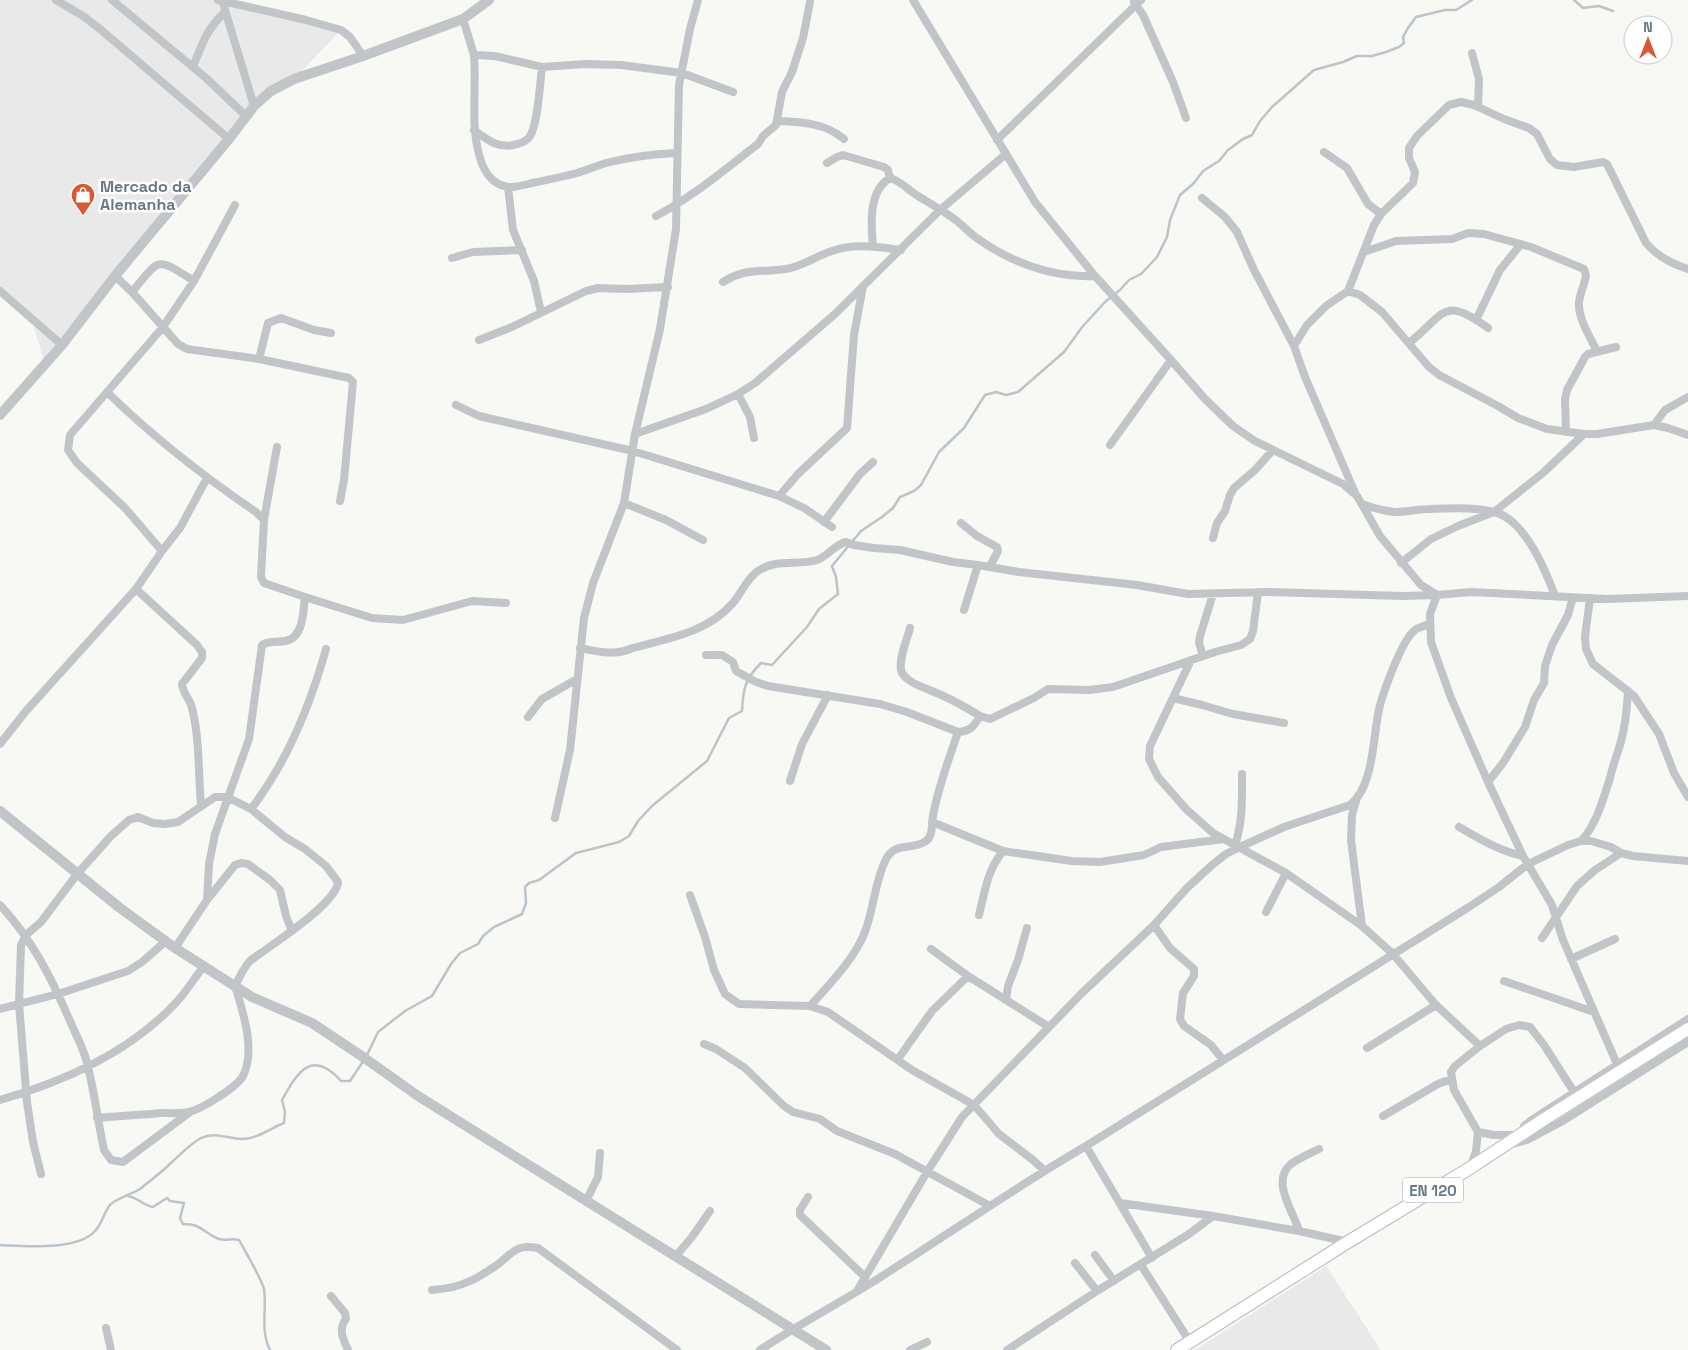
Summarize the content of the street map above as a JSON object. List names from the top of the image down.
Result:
{
  "streets": {
    "main road": ["EN 120"]
  },
  "places": {
    "shop": ["Mercado da Alemanha"]
  },
  "north": "top"
}
